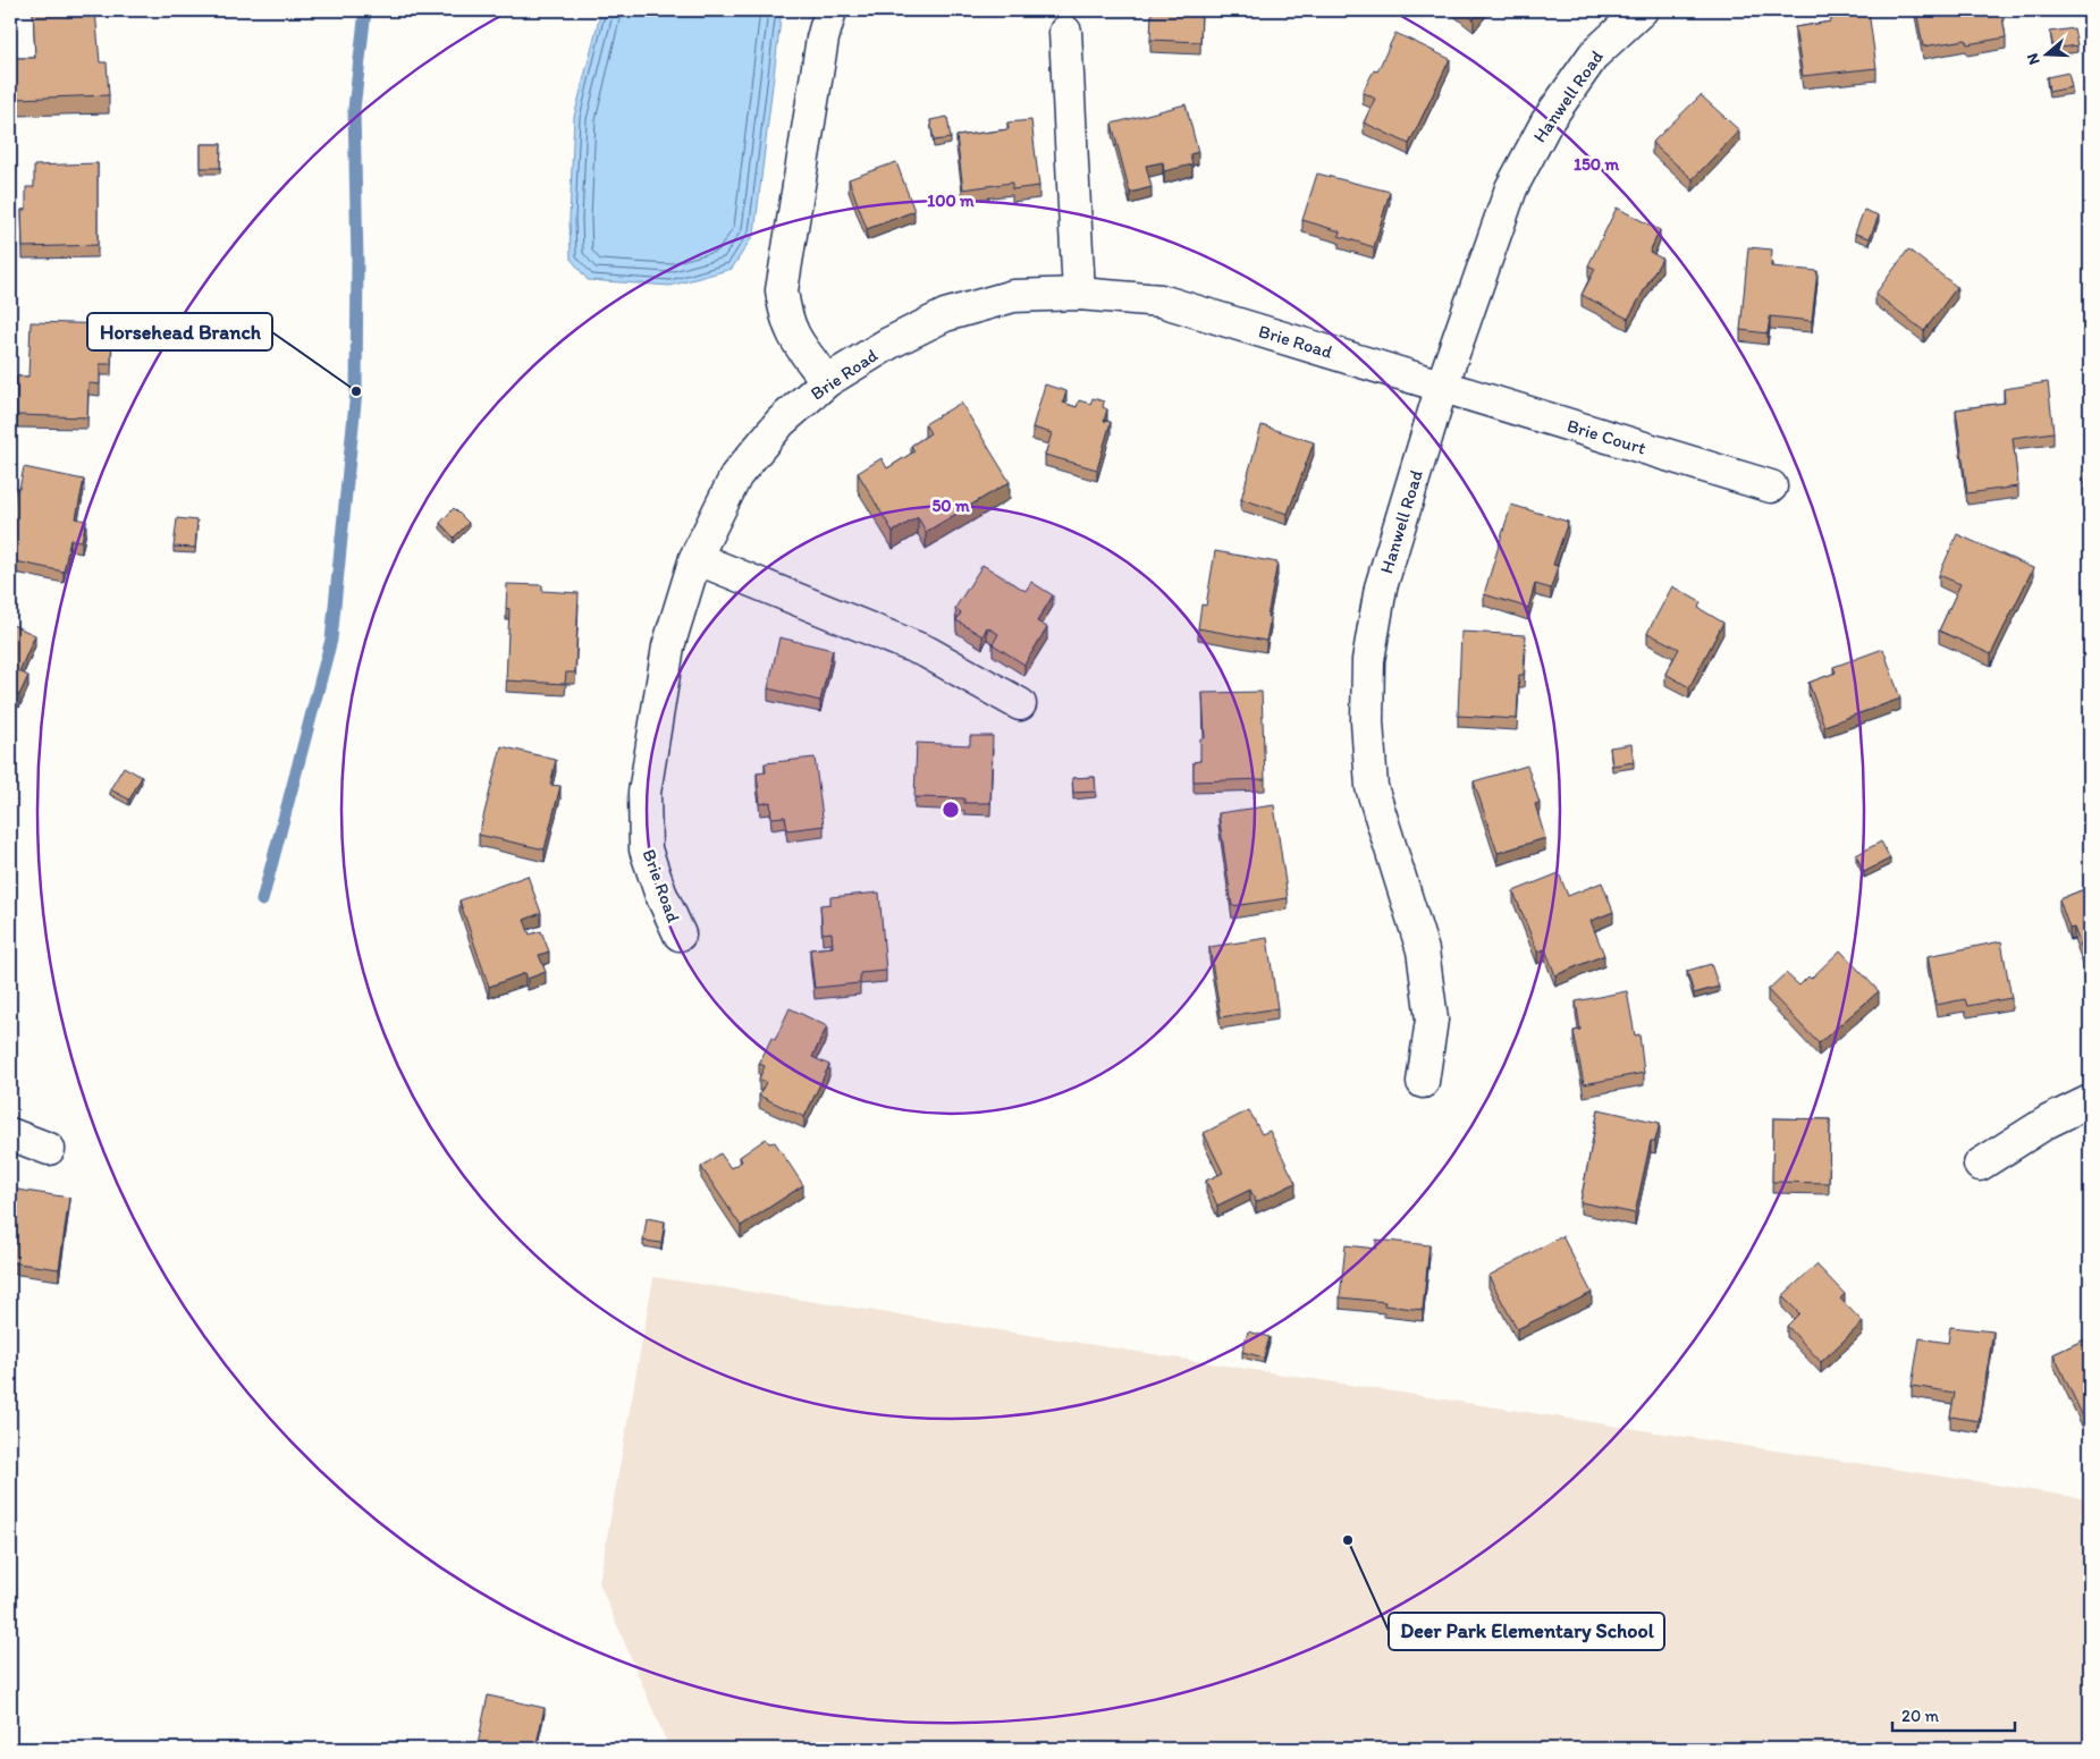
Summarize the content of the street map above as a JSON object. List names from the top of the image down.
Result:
{
  "streets": {
    "street": ["Hanwell Road", "Brie Road", "Brie Court"]
  },
  "crossings": [
    ["Hanwell Road", "Brie Road"],
    ["Hanwell Road", "Brie Court"],
    ["Brie Road", "Brie Court"]
  ],
  "places": ["Horsehead Branch", "Deer Park Elementary School"],
  "scale_bar": "20 m",
  "north": "left",
  "rings": ["150 m", "100 m", "50 m"]
}
